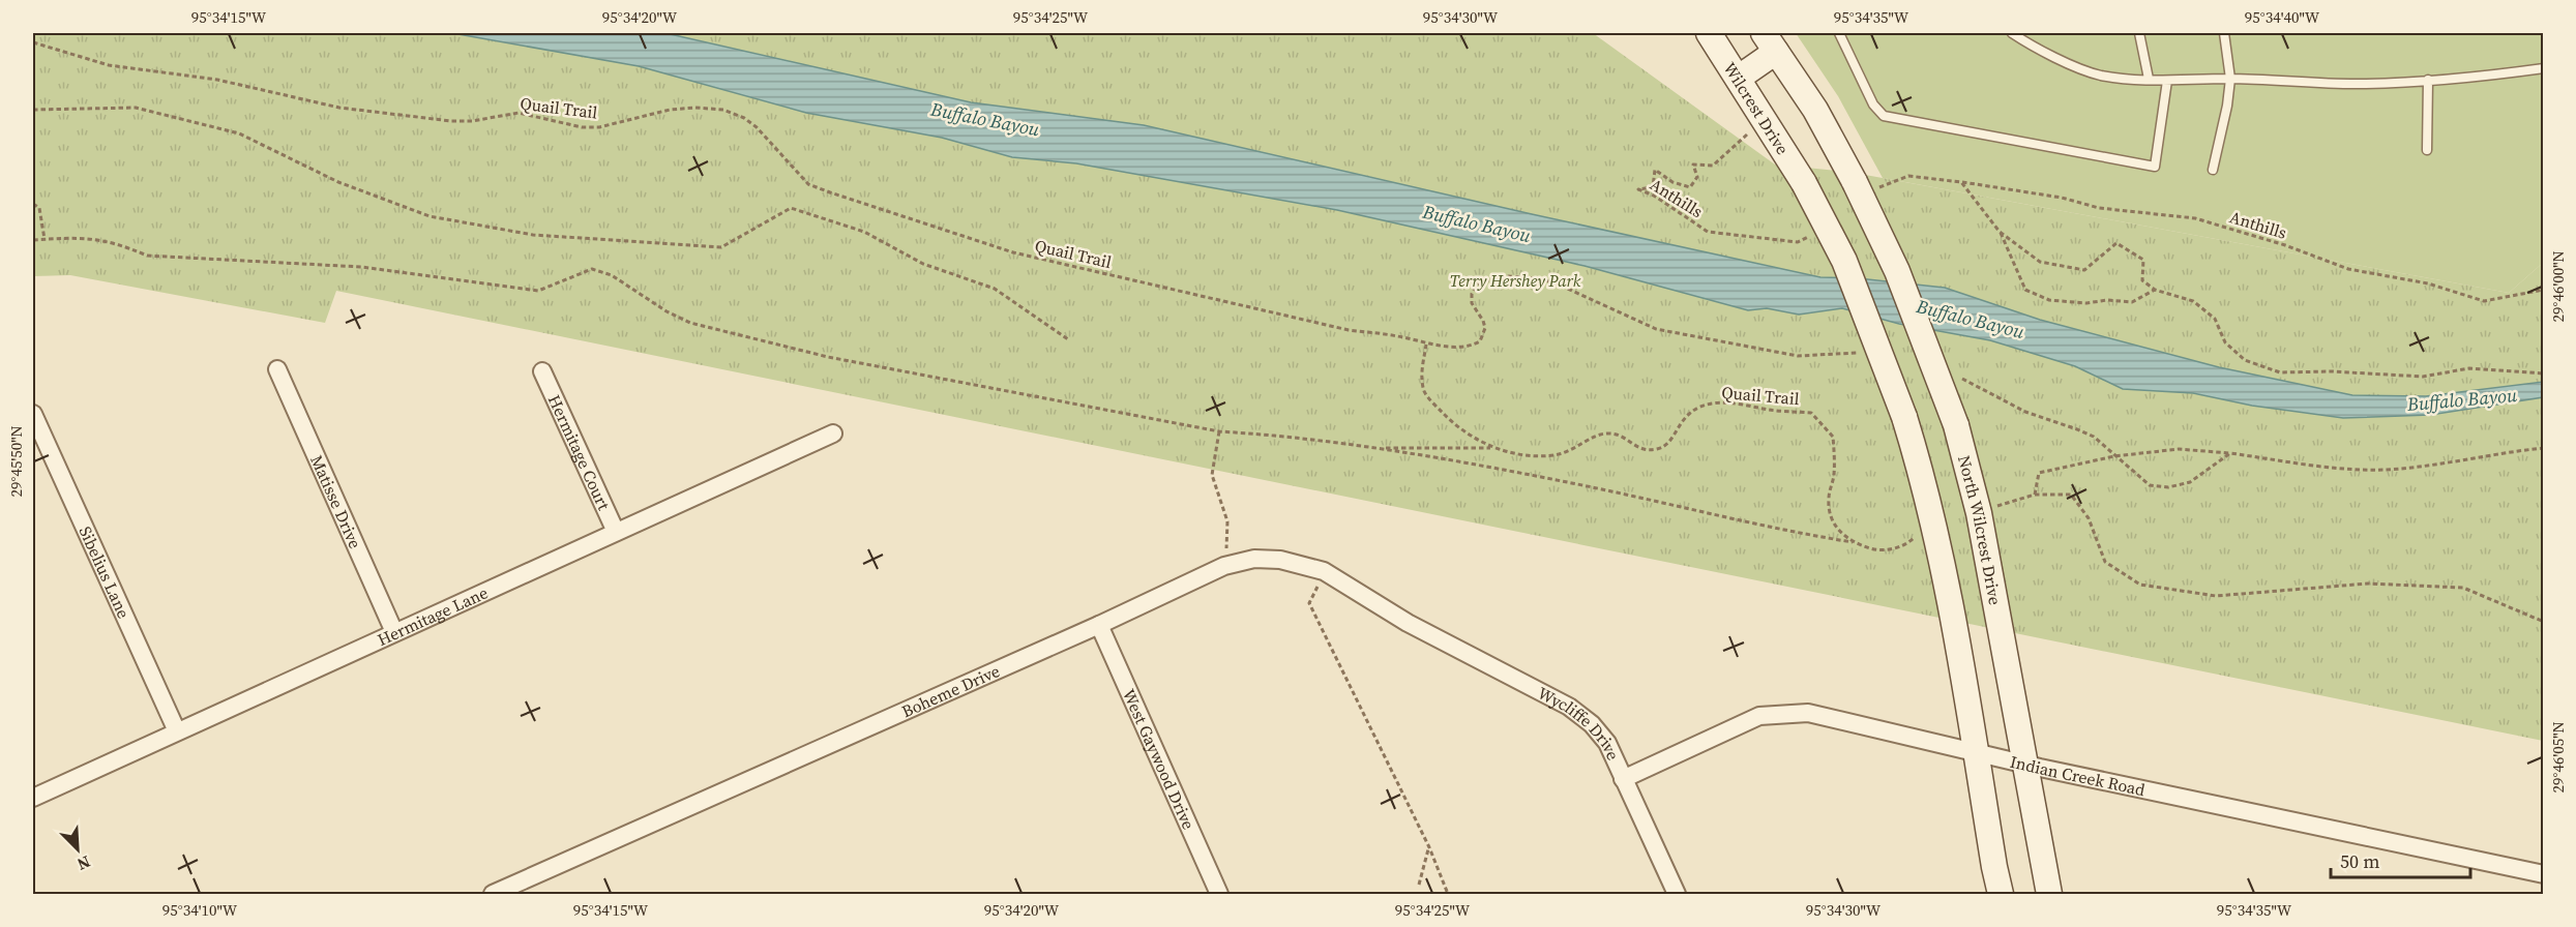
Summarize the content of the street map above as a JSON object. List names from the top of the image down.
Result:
{
  "streets": {
    "main road": ["Wilcrest Drive", "North Wilcrest Drive"],
    "street": [
      "Hermitage Court",
      "Matisse Drive",
      "Sibelius Lane",
      "Hermitage Lane",
      "Boheme Drive",
      "Wycliffe Drive",
      "West Gaywood Drive",
      "Indian Creek Road"
    ],
    "path": ["Quail Trail", "Anthills"]
  },
  "crossings": [
    ["Wilcrest Drive", "Anthills"],
    ["Hermitage Court", "Hermitage Lane"],
    ["Matisse Drive", "Hermitage Lane"],
    ["North Wilcrest Drive", "Indian Creek Road"],
    ["Sibelius Lane", "Hermitage Lane"],
    ["Boheme Drive", "Wycliffe Drive"],
    ["Boheme Drive", "West Gaywood Drive"],
    ["Wycliffe Drive", "Indian Creek Road"]
  ],
  "water": ["Buffalo Bayou"],
  "parks": ["Terry Hershey Park"],
  "scale_bar": "50 m",
  "north": "bottom right",
  "coordinates": [
    "95°34'15\"W",
    "95°34'20\"W",
    "95°34'25\"W",
    "95°34'30\"W",
    "95°34'35\"W",
    "95°34'40\"W",
    "29°46'00\"N",
    "29°45'50\"N",
    "29°46'05\"N",
    "95°34'10\"W"
  ]
}
